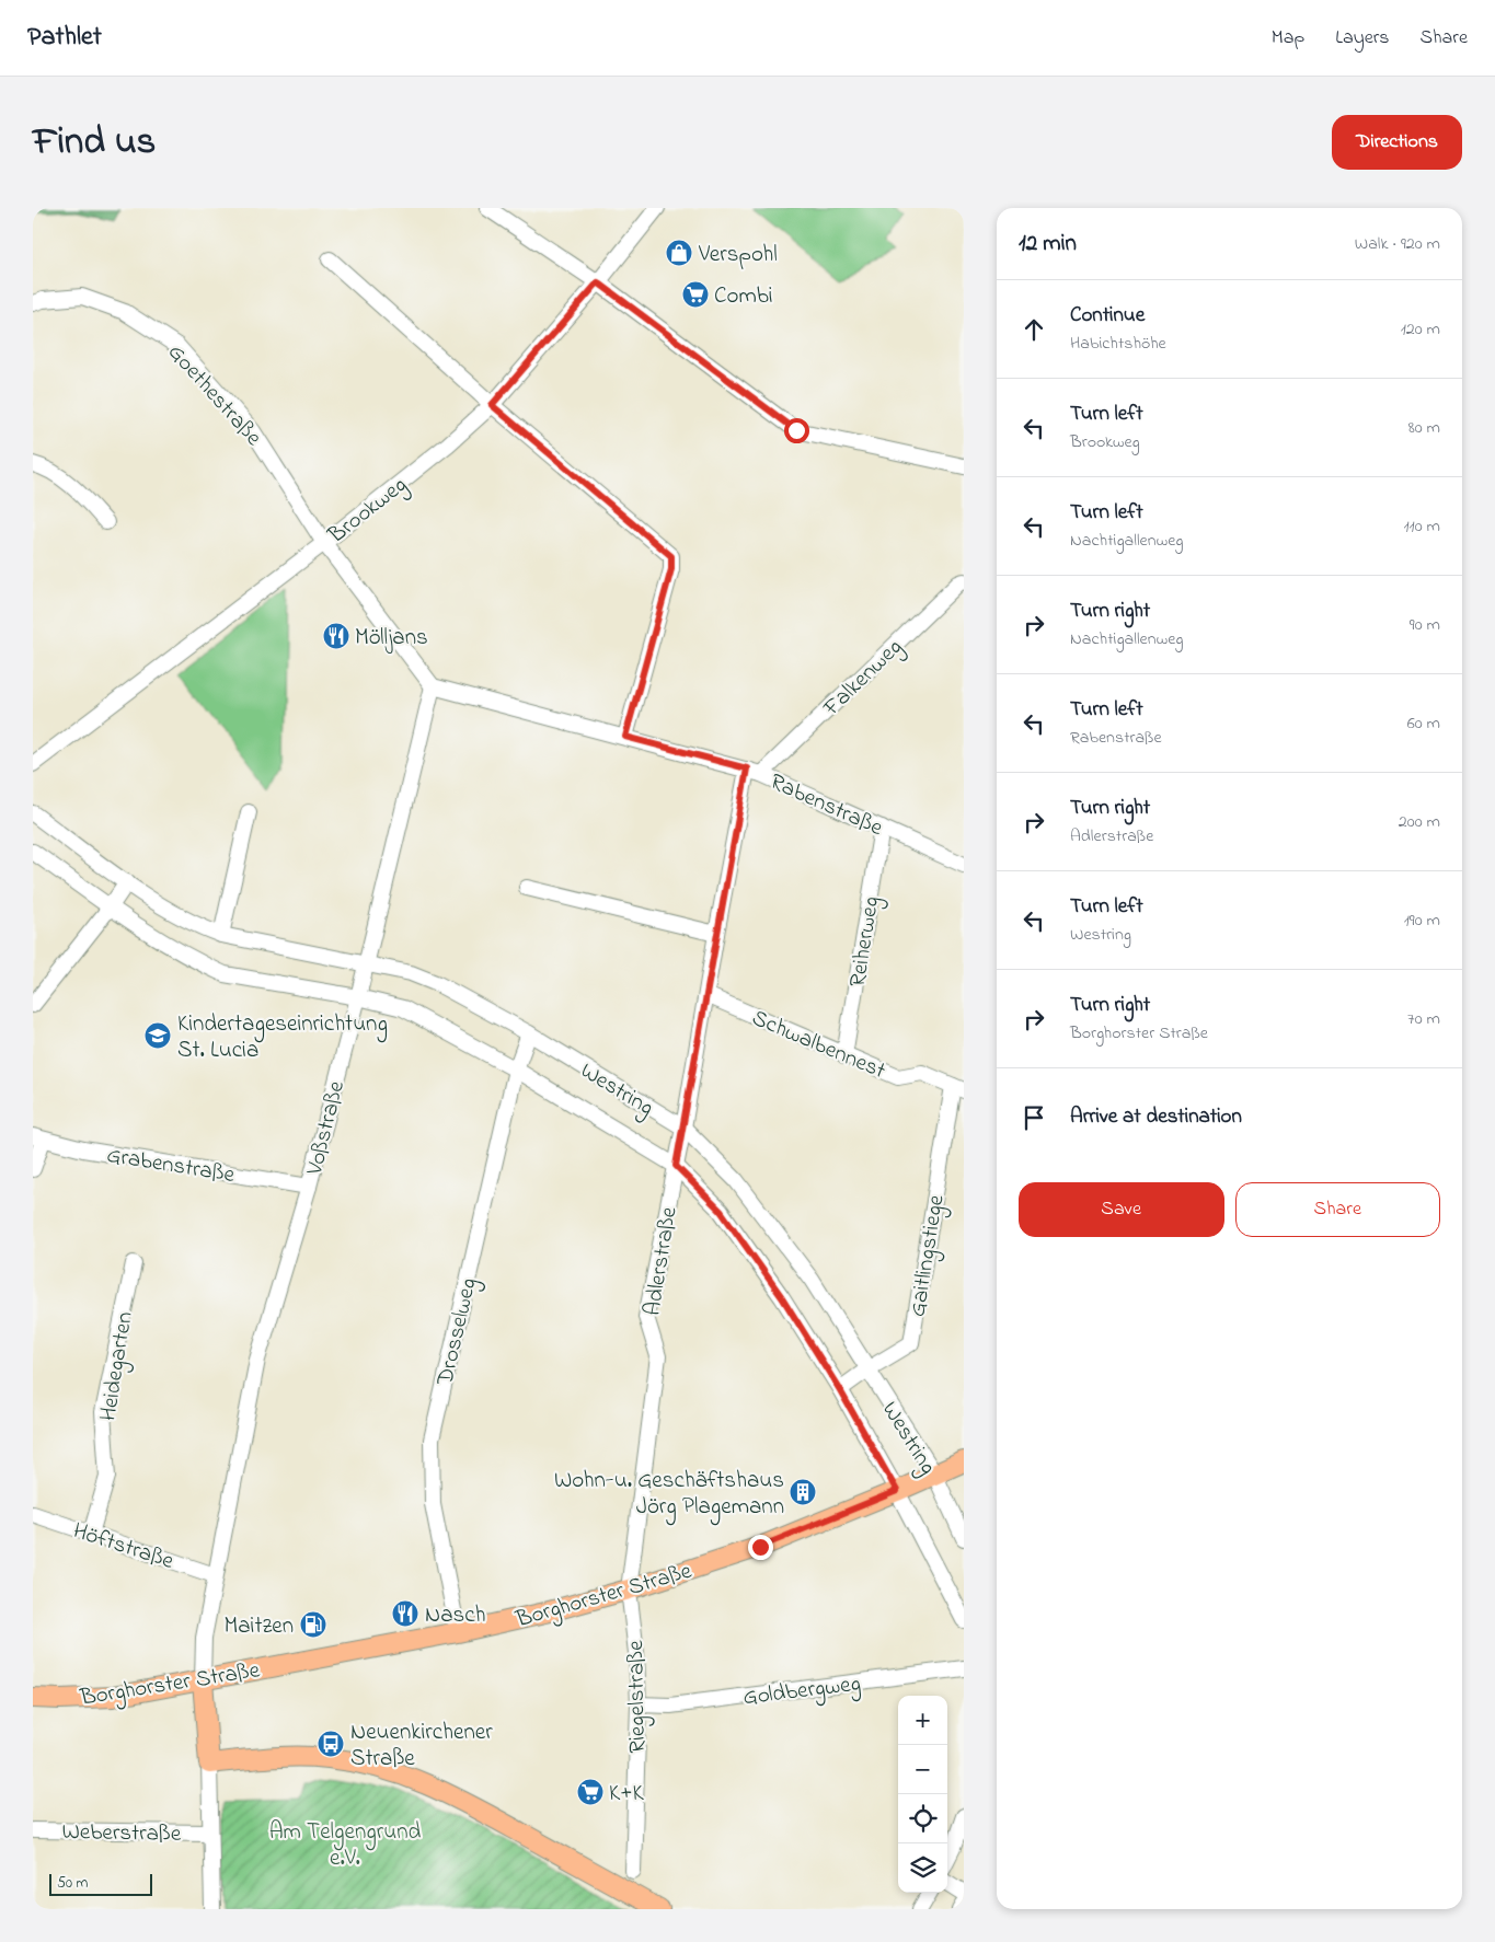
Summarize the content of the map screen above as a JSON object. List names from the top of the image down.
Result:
{
  "streets": {
    "main road": ["Borghorster Straße"],
    "street": [
      "Goethestraße",
      "Brookweg",
      "Falkenweg",
      "Rabenstraße",
      "Reiherweg",
      "Schwalbennest",
      "Westring",
      "Voßstraße",
      "Grabenstraße",
      "Gaitlingstiege",
      "Adlerstraße",
      "Drosselweg",
      "Heidegarten",
      "Höftstraße",
      "Goldbergweg",
      "Riegelstraße",
      "Weberstraße"
    ]
  },
  "crossings": [
    ["Goethestraße", "Brookweg"],
    ["Falkenweg", "Rabenstraße"],
    ["Falkenweg", "Adlerstraße"],
    ["Rabenstraße", "Reiherweg"],
    ["Rabenstraße", "Voßstraße"],
    ["Rabenstraße", "Adlerstraße"],
    ["Reiherweg", "Schwalbennest"],
    ["Schwalbennest", "Gaitlingstiege"],
    ["Schwalbennest", "Adlerstraße"],
    ["Westring", "Voßstraße"],
    ["Westring", "Gaitlingstiege"],
    ["Westring", "Adlerstraße"],
    ["Westring", "Drosselweg"],
    ["Westring", "Borghorster Straße"],
    ["Voßstraße", "Grabenstraße"],
    ["Voßstraße", "Höftstraße"],
    ["Voßstraße", "Borghorster Straße"],
    ["Adlerstraße", "Borghorster Straße"],
    ["Adlerstraße", "Riegelstraße"],
    ["Drosselweg", "Borghorster Straße"],
    ["Heidegarten", "Höftstraße"],
    ["Borghorster Straße", "Riegelstraße"],
    ["Goldbergweg", "Riegelstraße"]
  ],
  "parks": ["Am Telgengrund e.V."],
  "places": {
    "shop": ["Verspohl"],
    "supermarket": ["Combi", "K+K"],
    "restaurant": ["Mölljans", "Nasch"],
    "school or university": ["Kindertageseinrichtung St. Lucia"],
    "building": ["Wohn-u. Geschäftshaus Jörg Plagemann"],
    "fuel station": ["Maitzen"],
    "bus stop": ["Neuenkirchener Straße"]
  },
  "scale_bar": "50 m",
  "page": {
    "header": "Pathlet",
    "nav": ["Map", "Layers", "Share"],
    "title": "Find us",
    "buttons": [
      "Directions",
      ["Save", "Share"]
    ],
    "heading": ["12 min", "Walk · 920 m"],
    "list": [
      ["Continue", "Habichtshöhe", "120 m"],
      ["Turn left", "Brookweg", "80 m"],
      ["Turn left", "Nachtigallenweg", "110 m"],
      ["Turn right", "Nachtigallenweg", "90 m"],
      ["Turn left", "Rabenstraße", "60 m"],
      ["Turn right", "Adlerstraße", "200 m"],
      ["Turn left", "Westring", "190 m"],
      ["Turn right", "Borghorster Straße", "70 m"],
      "Arrive at destination"
    ],
    "map_buttons": ["+", "−"],
    "scale": "50 m"
  }
}
